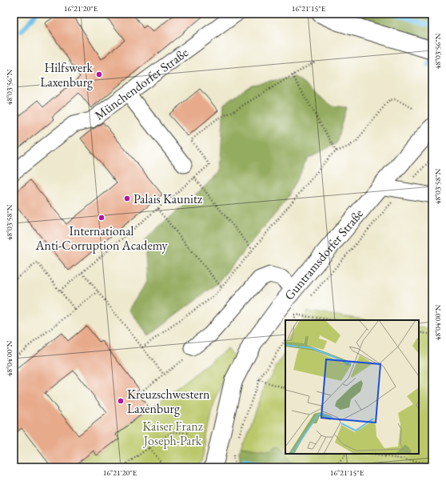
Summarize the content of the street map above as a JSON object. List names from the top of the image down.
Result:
{
  "streets": {
    "main road": ["Guntramsdorfer Straße"],
    "street": ["Münchendorfer Straße"]
  },
  "parks": ["Kaiser Franz Joseph-Park"],
  "places": [
    "Hilfswerk Laxenburg",
    "Palais Kaunitz",
    "International Anti-Corruption Academy",
    "Kreuzschwestern Laxenburg"
  ],
  "coordinates": [
    "16°21'20\"E",
    "16°21'15\"E",
    "48°03'56\"N",
    "48°03'58\"N",
    "48°04'00\"N"
  ]
}
